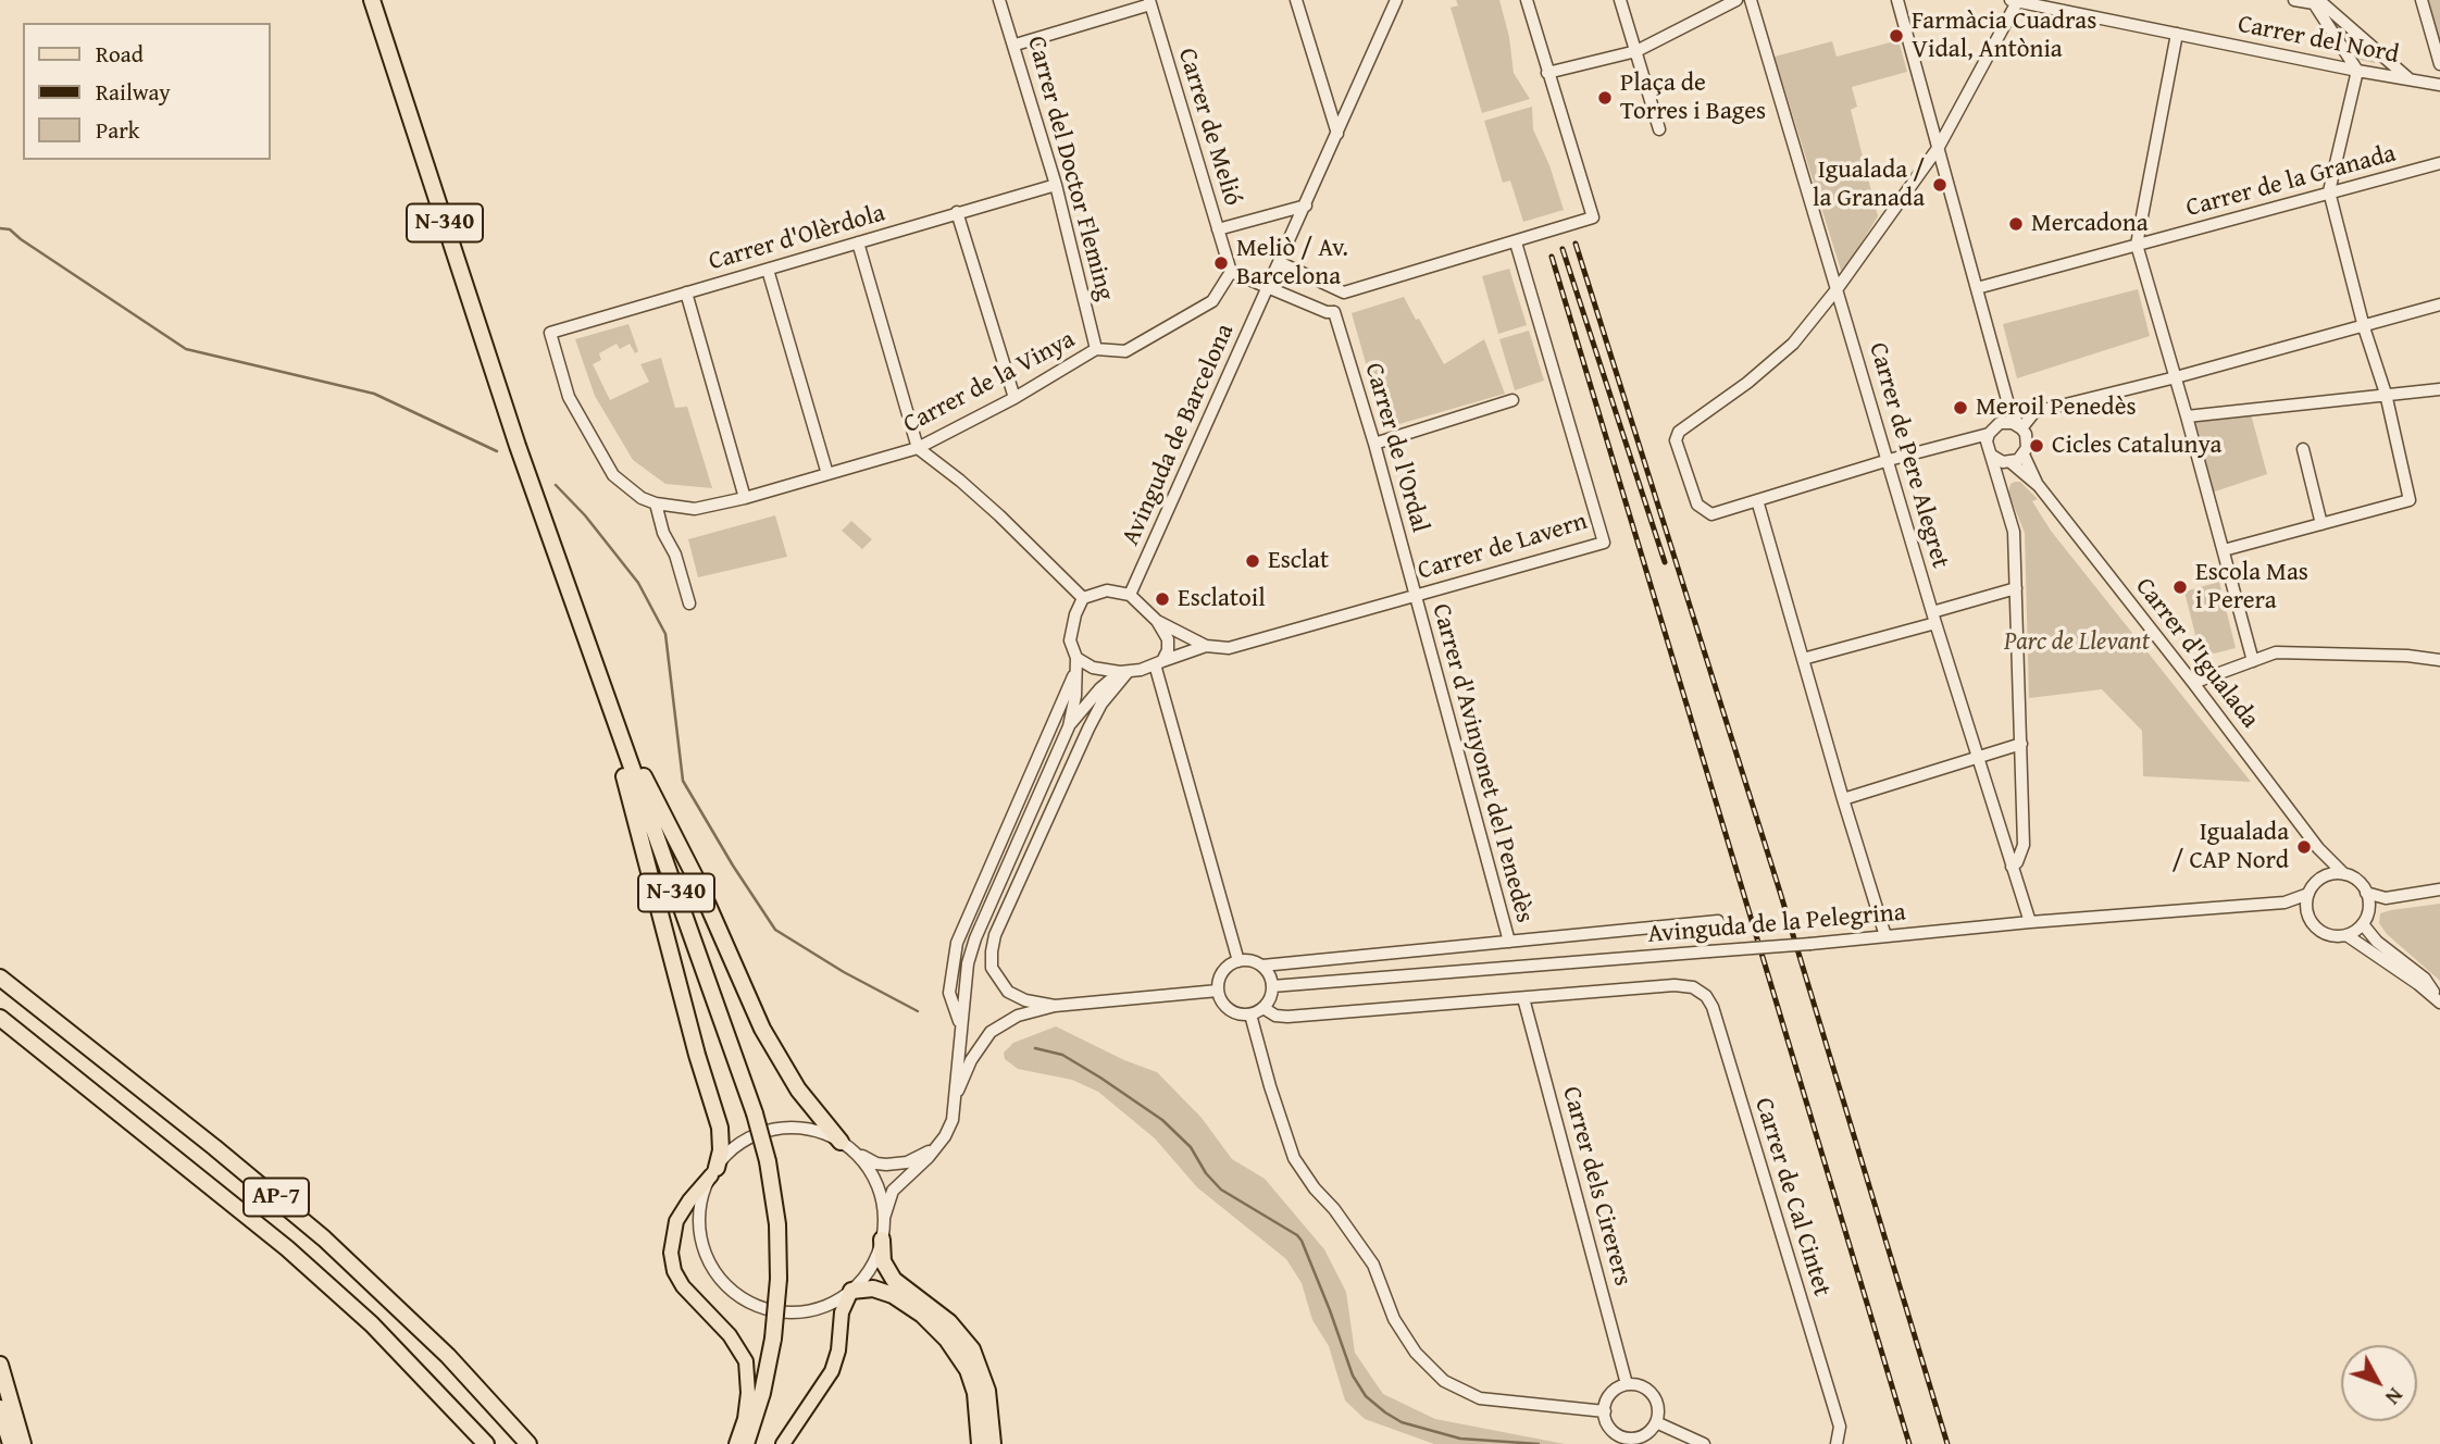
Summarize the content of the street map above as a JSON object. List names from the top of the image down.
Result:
{
  "streets": {
    "highway": ["N-340", "AP-7"],
    "street": [
      "Carrer del Nord",
      "Carrer de Melió",
      "Carrer del Doctor Fleming",
      "Carrer de la Granada",
      "Carrer d'Olèrdola",
      "Carrer de la Vinya",
      "Avinguda de Barcelona",
      "Carrer de l'Ordal",
      "Carrer de Pere Alegret",
      "Carrer de Lavern",
      "Carrer d'Igualada",
      "Carrer d'Avinyonet del Penedès",
      "Avinguda de la Pelegrina",
      "Carrer dels Cirerers",
      "Carrer de Cal Cintet"
    ]
  },
  "crossings": [
    ["Carrer de Melió", "Carrer de la Vinya"],
    ["Carrer del Doctor Fleming", "Carrer d'Olèrdola"],
    ["Carrer del Doctor Fleming", "Carrer de la Vinya"],
    ["Carrer d'Olèrdola", "Carrer de la Vinya"],
    ["Avinguda de Barcelona", "Carrer de Lavern"],
    ["Carrer de l'Ordal", "Carrer de Lavern"],
    ["Carrer de l'Ordal", "Carrer d'Avinyonet del Penedès"],
    ["Carrer de Pere Alegret", "Avinguda de la Pelegrina"],
    ["Carrer de Lavern", "Carrer d'Avinyonet del Penedès"],
    ["Carrer d'Igualada", "Avinguda de la Pelegrina"],
    ["Carrer d'Avinyonet del Penedès", "Avinguda de la Pelegrina"],
    ["Avinguda de la Pelegrina", "Carrer dels Cirerers"],
    ["Avinguda de la Pelegrina", "Carrer de Cal Cintet"]
  ],
  "parks": ["Parc de Llevant"],
  "places": [
    "Farmàcia Cuadras Vidal, Antònia",
    "Plaça de Torres i Bages",
    "Igualada / la Granada",
    "Mercadona",
    "Meliò / Av. Barcelona",
    "Meroil Penedès",
    "Cicles Catalunya",
    "Esclat",
    "Escola Mas i Perera",
    "Esclatoil",
    "Igualada / CAP Nord"
  ],
  "legend": ["Road", "Railway", "Park"],
  "north": "bottom right"
}
